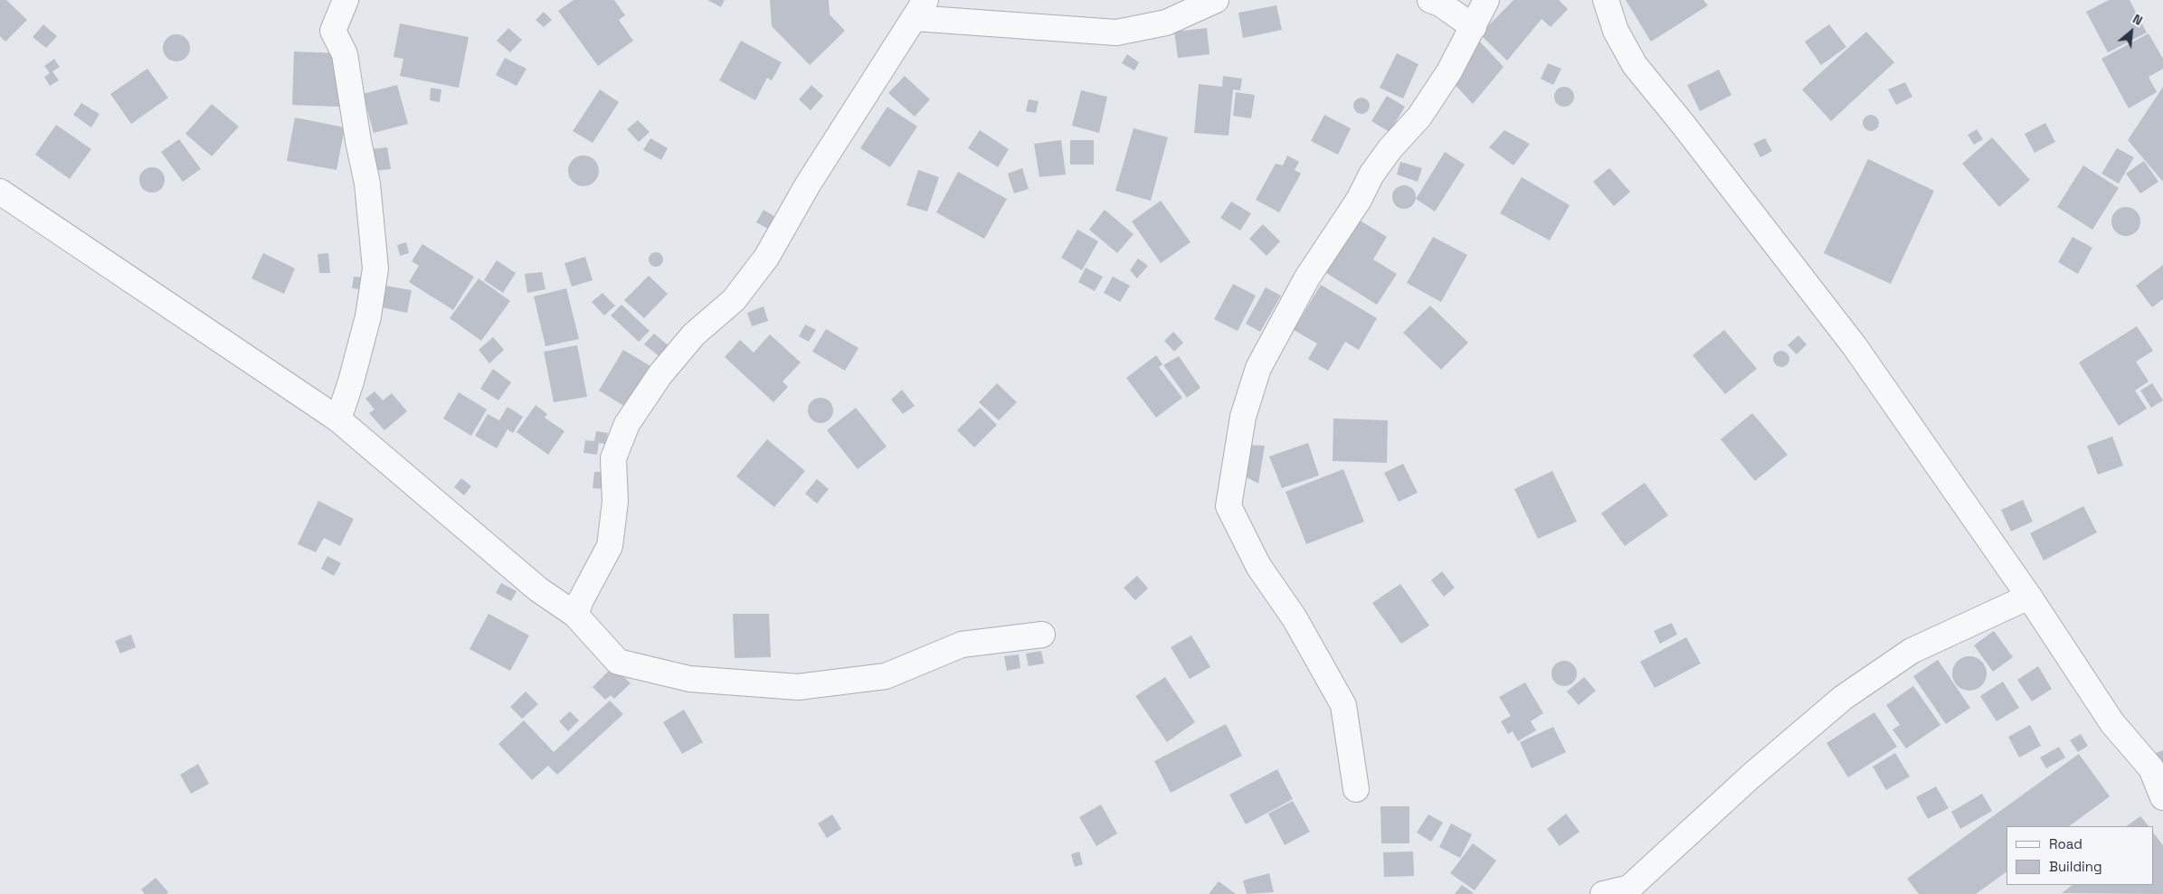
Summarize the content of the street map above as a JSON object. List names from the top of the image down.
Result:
{
  "legend": ["Road", "Building"],
  "north": "top right"
}
